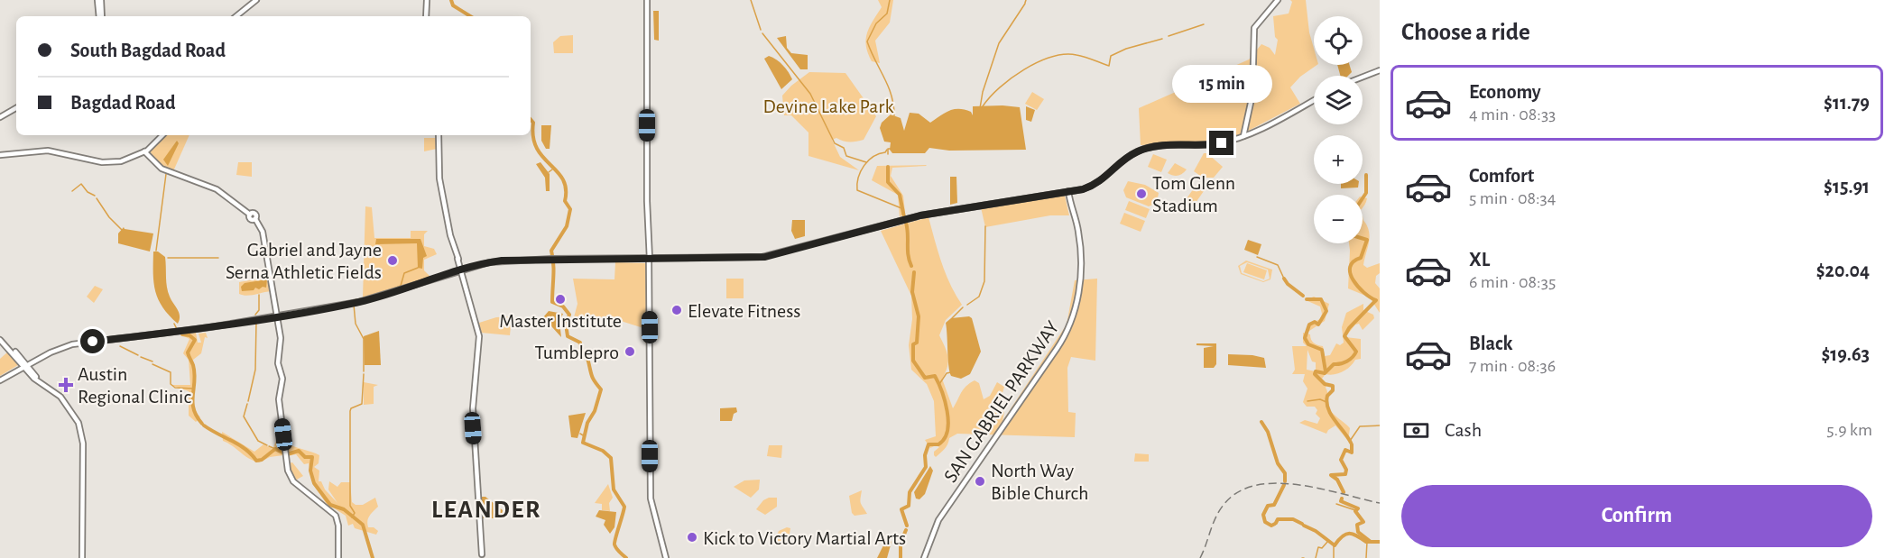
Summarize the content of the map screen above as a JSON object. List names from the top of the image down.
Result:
{
  "streets": {
    "street": ["SAN GABRIEL PARKWAY"]
  },
  "districts": ["LEANDER"],
  "parks": ["Devine Lake Park"],
  "places": {
    "other": [
      "Tom Glenn Stadium",
      "Gabriel and Jayne Serna Athletic Fields",
      "Master Institute",
      "Elevate Fitness",
      "Tumblepro",
      "North Way Bible Church",
      "Kick to Victory Martial Arts"
    ],
    "health": ["Austin Regional Clinic"]
  },
  "page": {
    "heading": "Choose a ride",
    "map_buttons": ["+", "−"],
    "banner": ["South Bagdad Road", "Bagdad Road"],
    "bubble": "15 min",
    "list": [
      {
        "name": "Economy",
        "note": "4 min · 08:33",
        "value": "$11.79"
      },
      {
        "name": "Comfort",
        "note": "5 min · 08:34",
        "value": "$15.91"
      },
      {
        "name": "XL",
        "note": "6 min · 08:35",
        "value": "$20.04"
      },
      {
        "name": "Black",
        "note": "7 min · 08:36",
        "value": "$19.63"
      }
    ],
    "pay": ["Cash", "5.9 km"],
    "buttons": "Confirm"
  }
}
